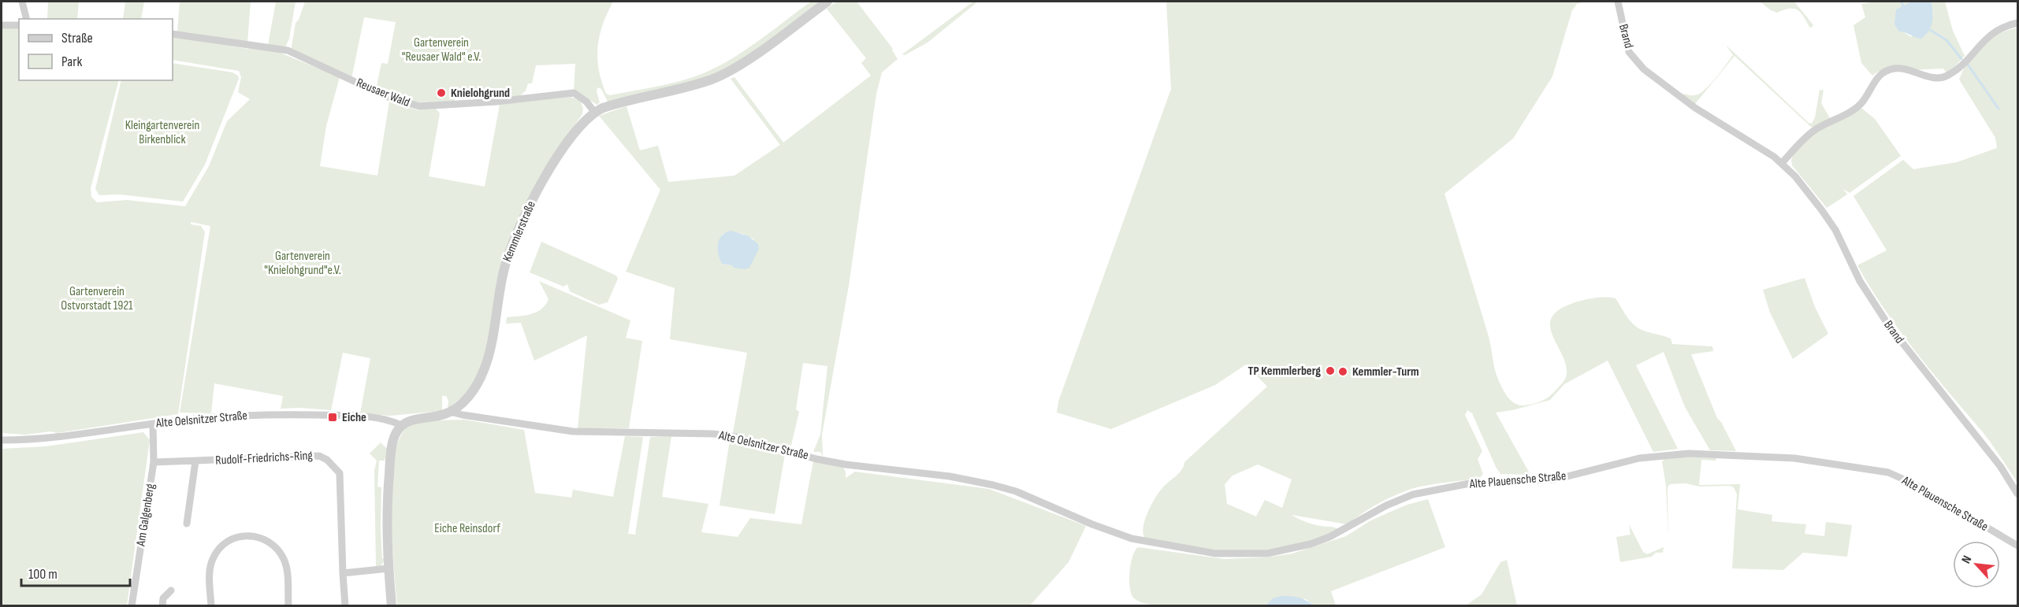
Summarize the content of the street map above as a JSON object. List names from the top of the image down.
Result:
{
  "streets": {
    "street": [
      "Brand",
      "Reusaer Wald",
      "Kemmlerstraße",
      "Alte Oelsnitzer Straße",
      "Rudolf-Friedrichs-Ring",
      "Alte Plauensche Straße",
      "Am Galgenberg"
    ]
  },
  "crossings": [
    ["Reusaer Wald", "Kemmlerstraße"],
    ["Kemmlerstraße", "Alte Oelsnitzer Straße"],
    ["Alte Oelsnitzer Straße", "Alte Plauensche Straße"],
    ["Alte Oelsnitzer Straße", "Am Galgenberg"],
    ["Rudolf-Friedrichs-Ring", "Am Galgenberg"]
  ],
  "parks": [
    "Gartenverein \"Reusaer Wald\" e.V.",
    "Kleingartenverein Birkenblick",
    "Gartenverein \"Knielohgrund\"e.V.",
    "Gartenverein Ostvorstadt 1921",
    "Eiche Reinsdorf"
  ],
  "places": {
    "other": ["Knielohgrund", "TP Kemmlerberg", "Kemmler-Turm"],
    "transit": ["Eiche"]
  },
  "legend": ["Straße", "Park"],
  "scale_bar": "100 m",
  "north": "top left"
}
